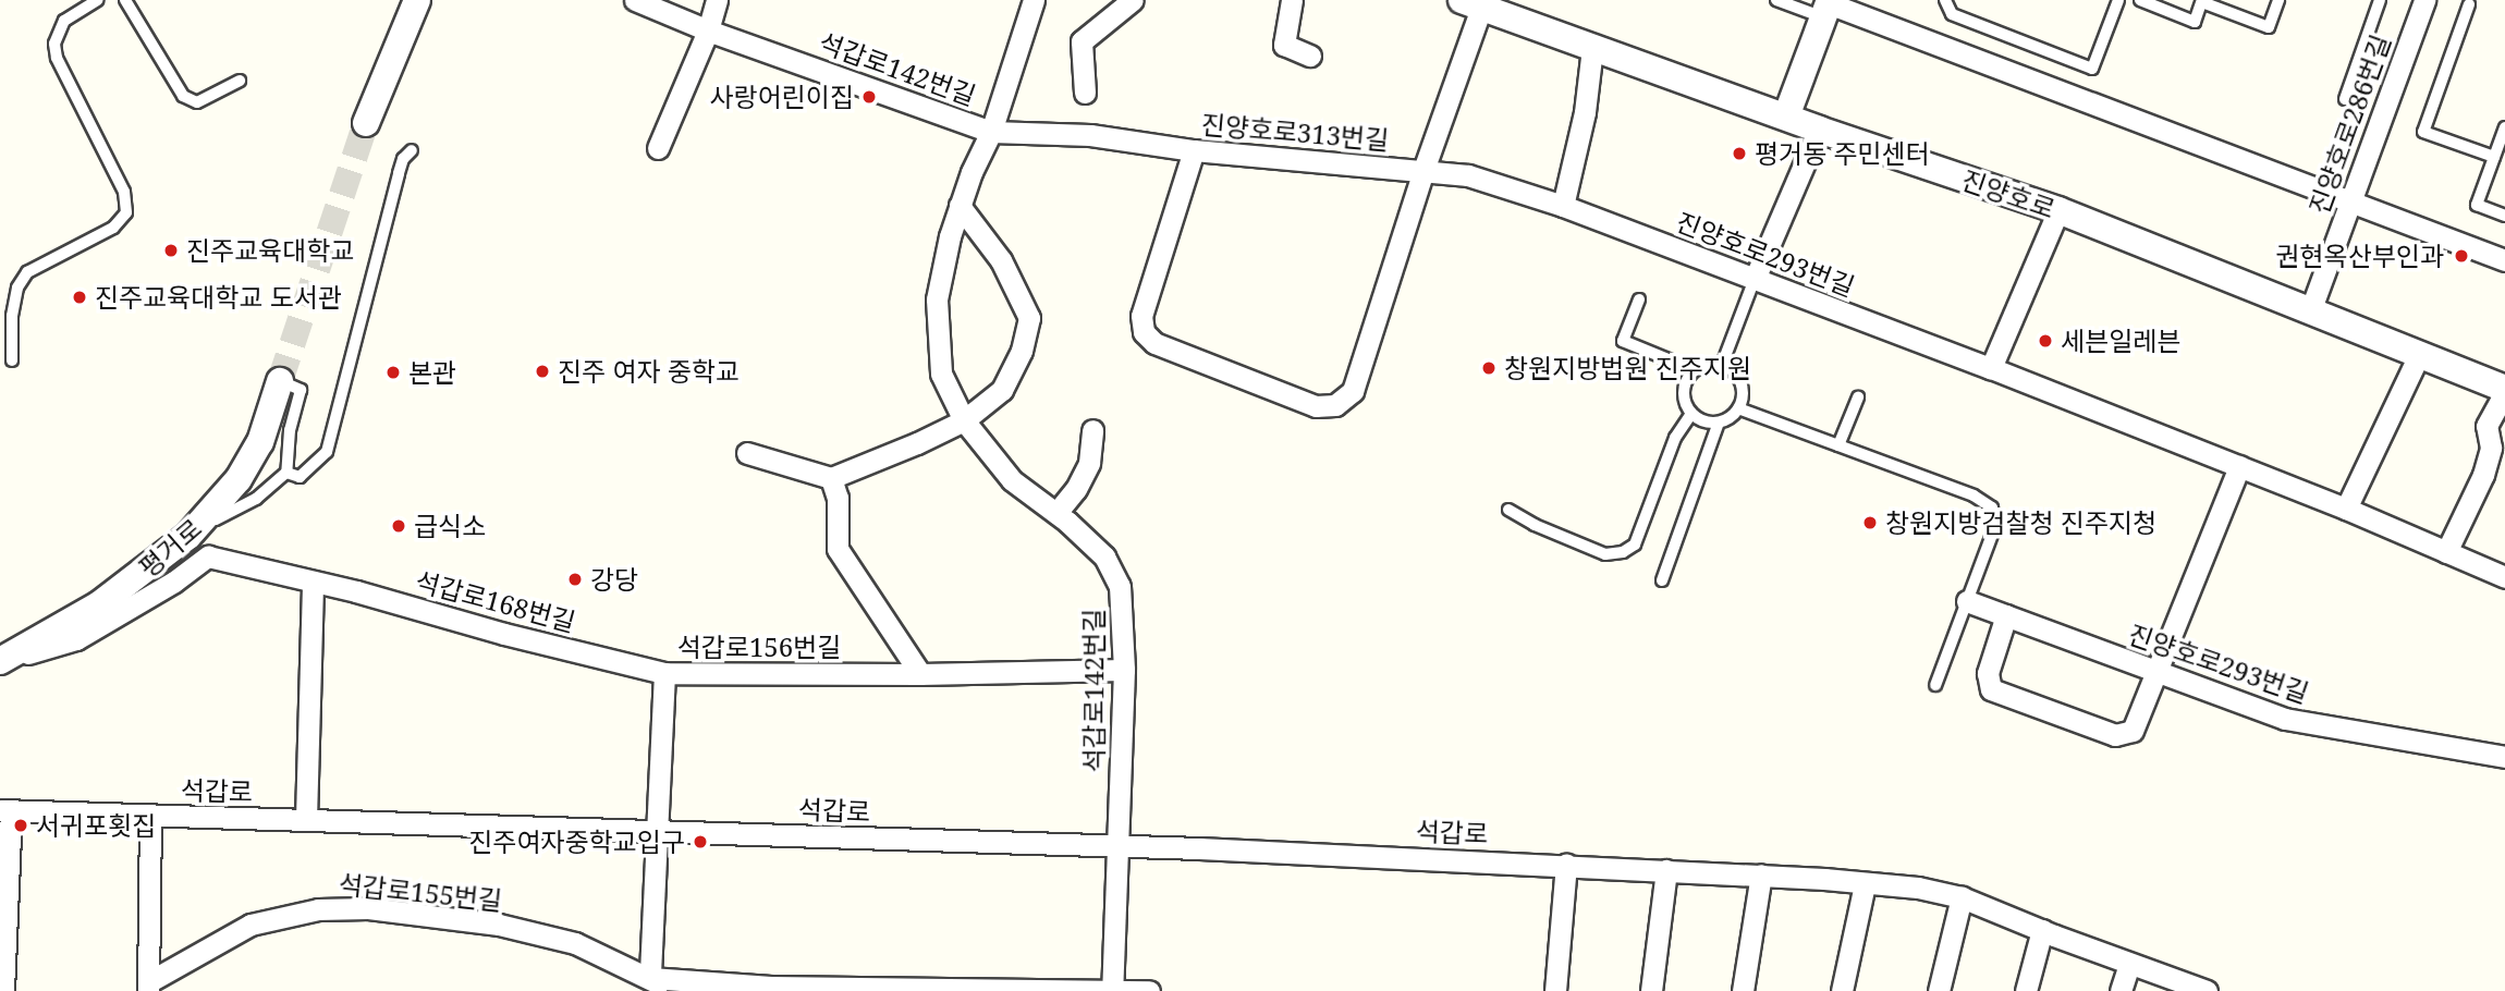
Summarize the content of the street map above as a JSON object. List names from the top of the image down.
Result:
{
  "streets": {
    "street": [
      "석갑로142번길",
      "진양호로286번길",
      "진양호로313번길",
      "진양호로",
      "진양호로293번길",
      "평거로",
      "석갑로168번길",
      "석갑로156번길",
      "석갑로",
      "석갑로155번길"
    ]
  },
  "crossings": [
    ["석갑로142번길", "진양호로313번길"],
    ["석갑로142번길", "석갑로156번길"],
    ["석갑로142번길", "석갑로"],
    ["석갑로142번길", "석갑로155번길"],
    ["진양호로286번길", "진양호로"],
    ["진양호로313번길", "진양호로"],
    ["진양호로313번길", "진양호로293번길"],
    ["진양호로", "진양호로293번길"],
    ["평거로", "석갑로168번길"],
    ["석갑로168번길", "석갑로156번길"],
    ["석갑로156번길", "석갑로"]
  ],
  "places": [
    "사랑어린이집",
    "평거동 주민센터",
    "진주교육대학교",
    "권현옥산부인과",
    "진주교육대학교 도서관",
    "세븐일레븐",
    "창원지방법원 진주지원",
    "진주 여자 중학교",
    "본관",
    "창원지방검찰청 진주지청",
    "급식소",
    "강당",
    "서귀포횟집",
    "진주여자중학교입구"
  ]
}
